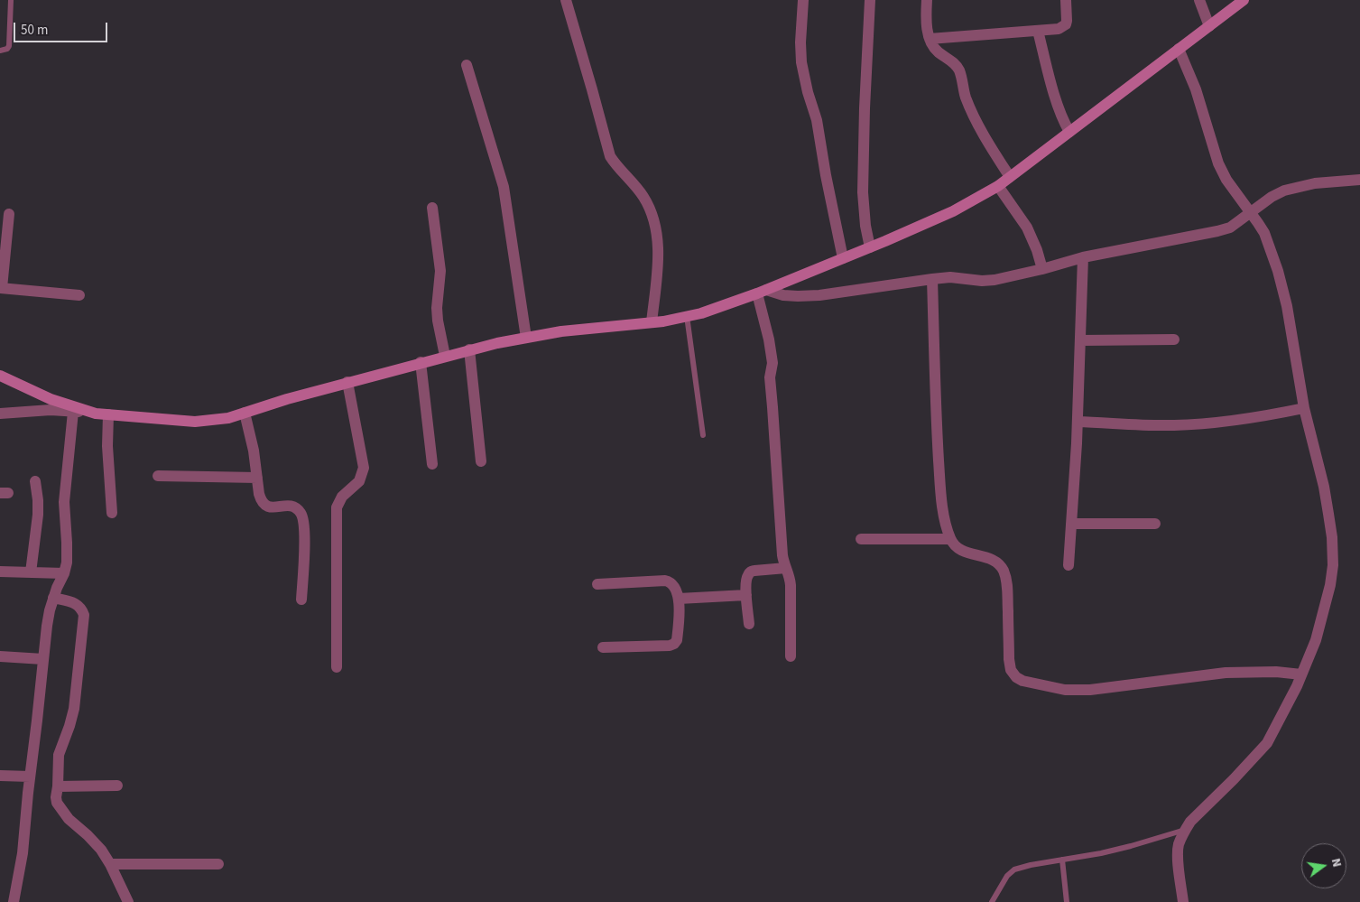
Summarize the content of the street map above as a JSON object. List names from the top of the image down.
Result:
{
  "scale_bar": "50 m",
  "north": "right"
}
